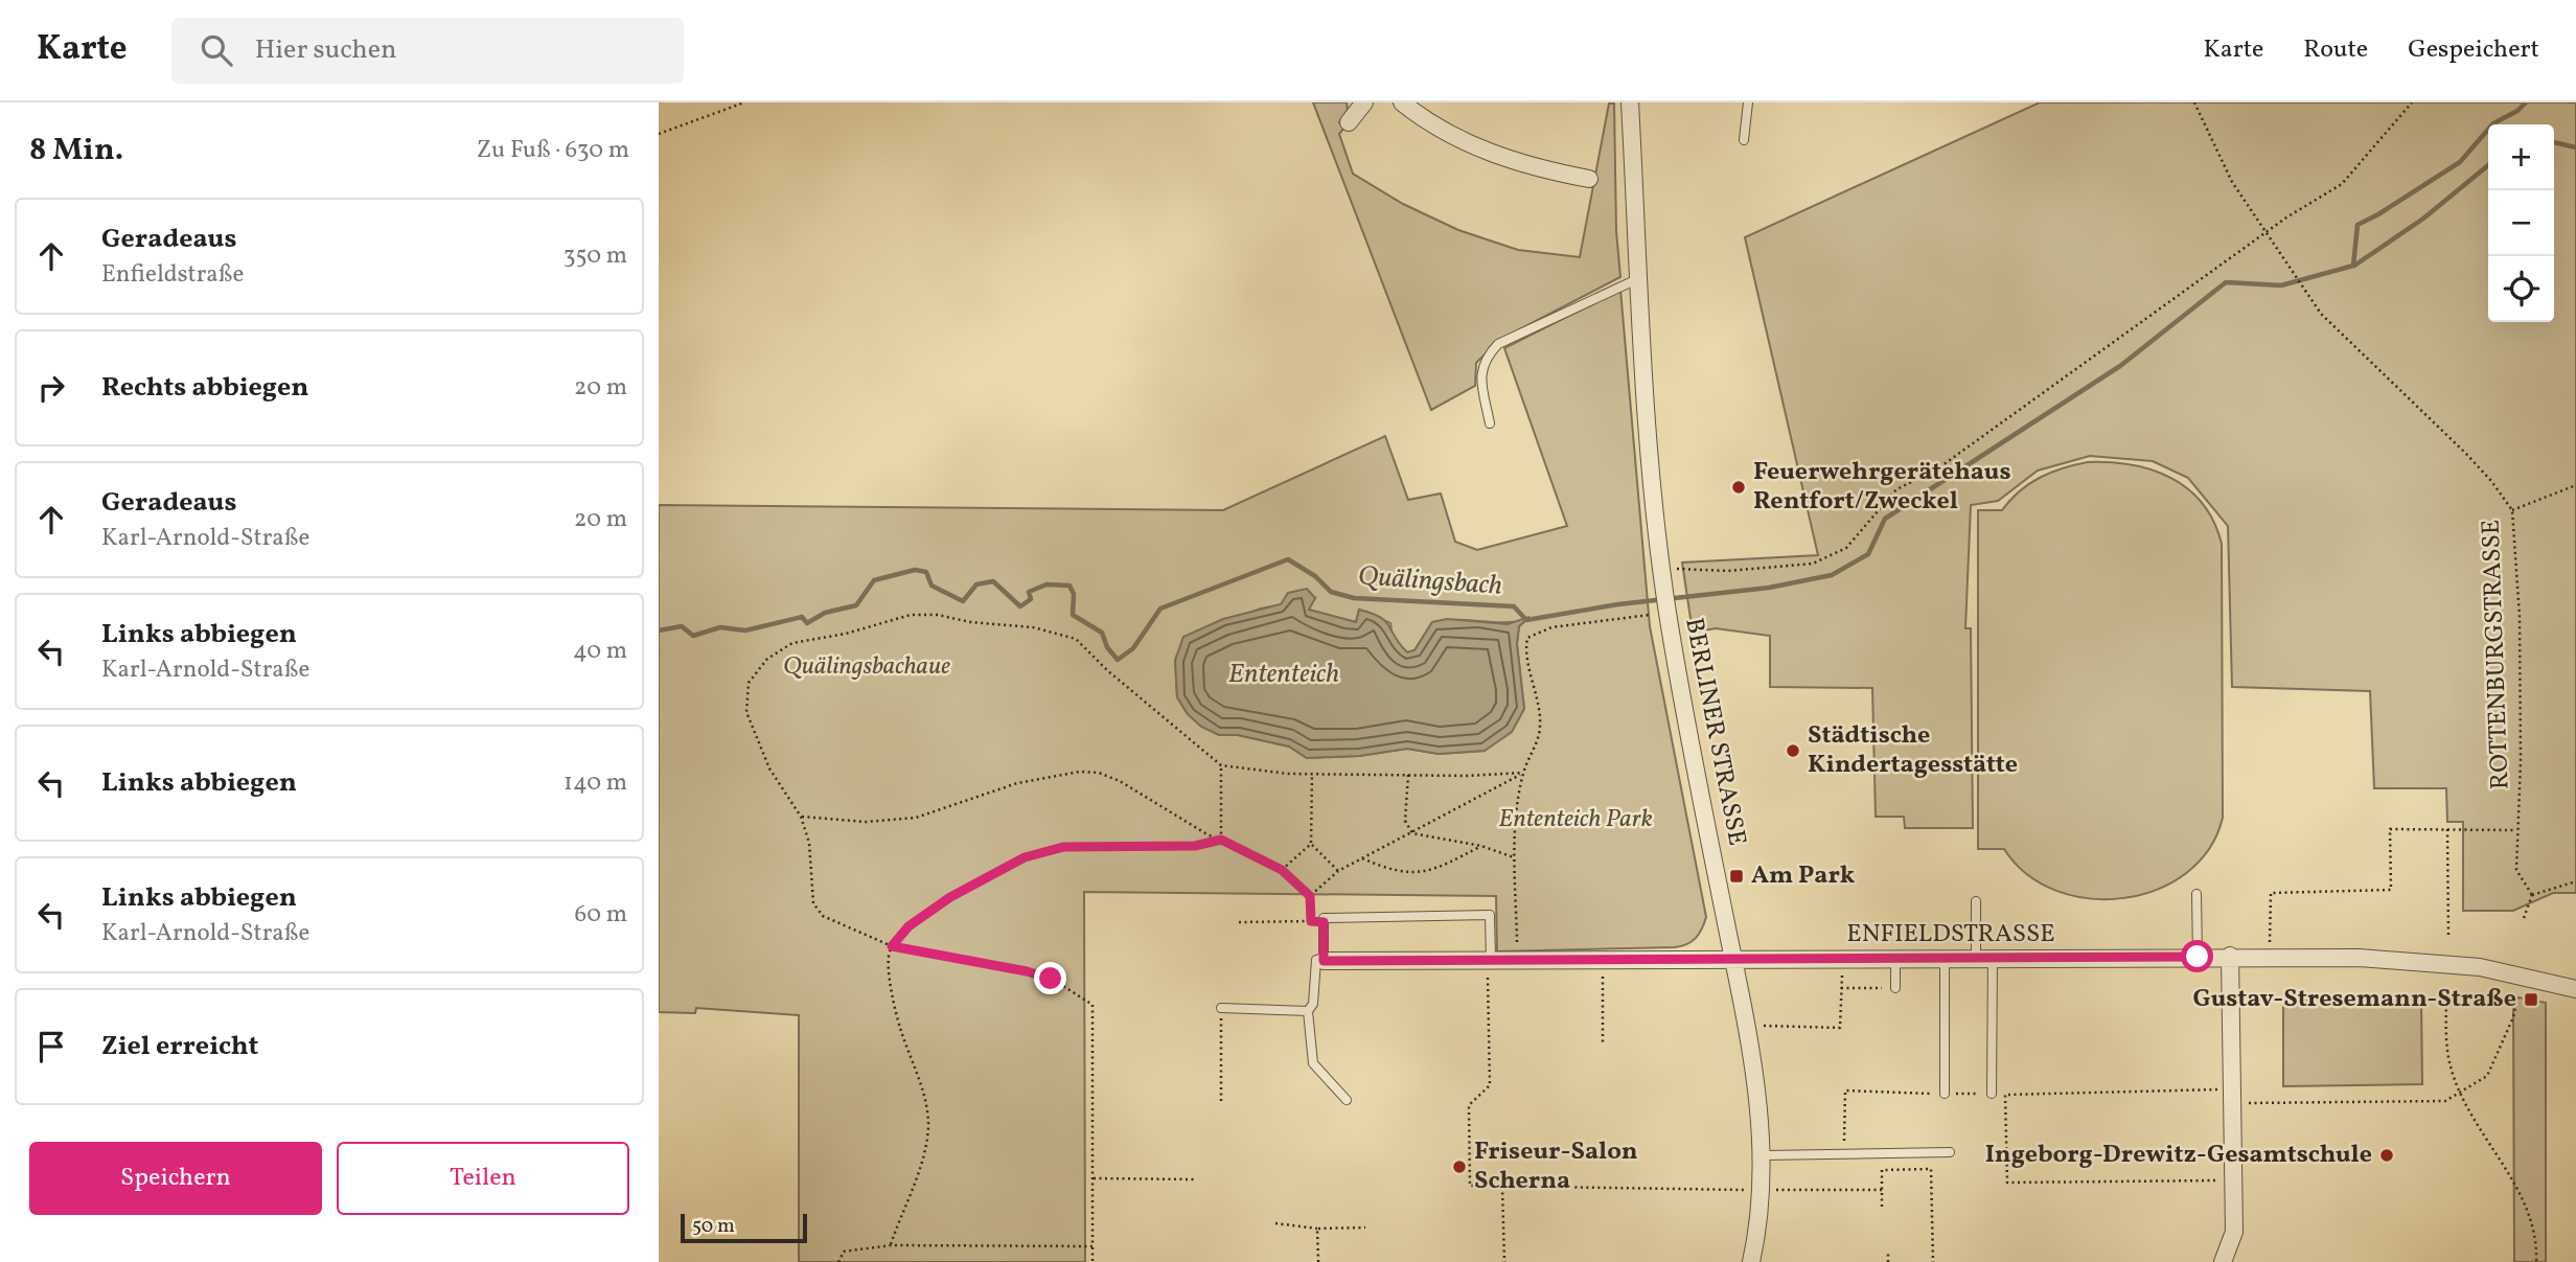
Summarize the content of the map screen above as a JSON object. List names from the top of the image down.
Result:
{
  "streets": {
    "street": ["BERLINER STRASSE", "ENFIELDSTRASSE"],
    "path": ["ROTTENBURGSTRASSE"]
  },
  "crossings": [
    ["BERLINER STRASSE", "ENFIELDSTRASSE"]
  ],
  "water": ["Quälingsbach", "Ententeich"],
  "parks": ["Quälingsbachaue", "Ententeich Park"],
  "places": {
    "other": [
      "Feuerwehrgerätehaus Rentfort/Zweckel",
      "Städtische Kindertagesstätte",
      "Ingeborg-Drewitz-Gesamtschule",
      "Friseur-Salon Scherna"
    ],
    "transit": ["Am Park", "Gustav-Stresemann-Straße"]
  },
  "scale_bar": "50 m",
  "page": {
    "header": "Karte",
    "search": "Hier suchen",
    "nav": ["Karte", "Route", "Gespeichert"],
    "heading": ["8 Min.", "Zu Fuß · 630 m"],
    "map_buttons": ["+", "−"],
    "list": [
      ["Geradeaus", "Enfieldstraße", "350 m"],
      ["Rechts abbiegen", "20 m"],
      ["Geradeaus", "Karl-Arnold-Straße", "20 m"],
      ["Links abbiegen", "Karl-Arnold-Straße", "40 m"],
      ["Links abbiegen", "140 m"],
      ["Links abbiegen", "Karl-Arnold-Straße", "60 m"],
      "Ziel erreicht"
    ],
    "buttons": ["Speichern", "Teilen"],
    "scale": "50 m"
  }
}
